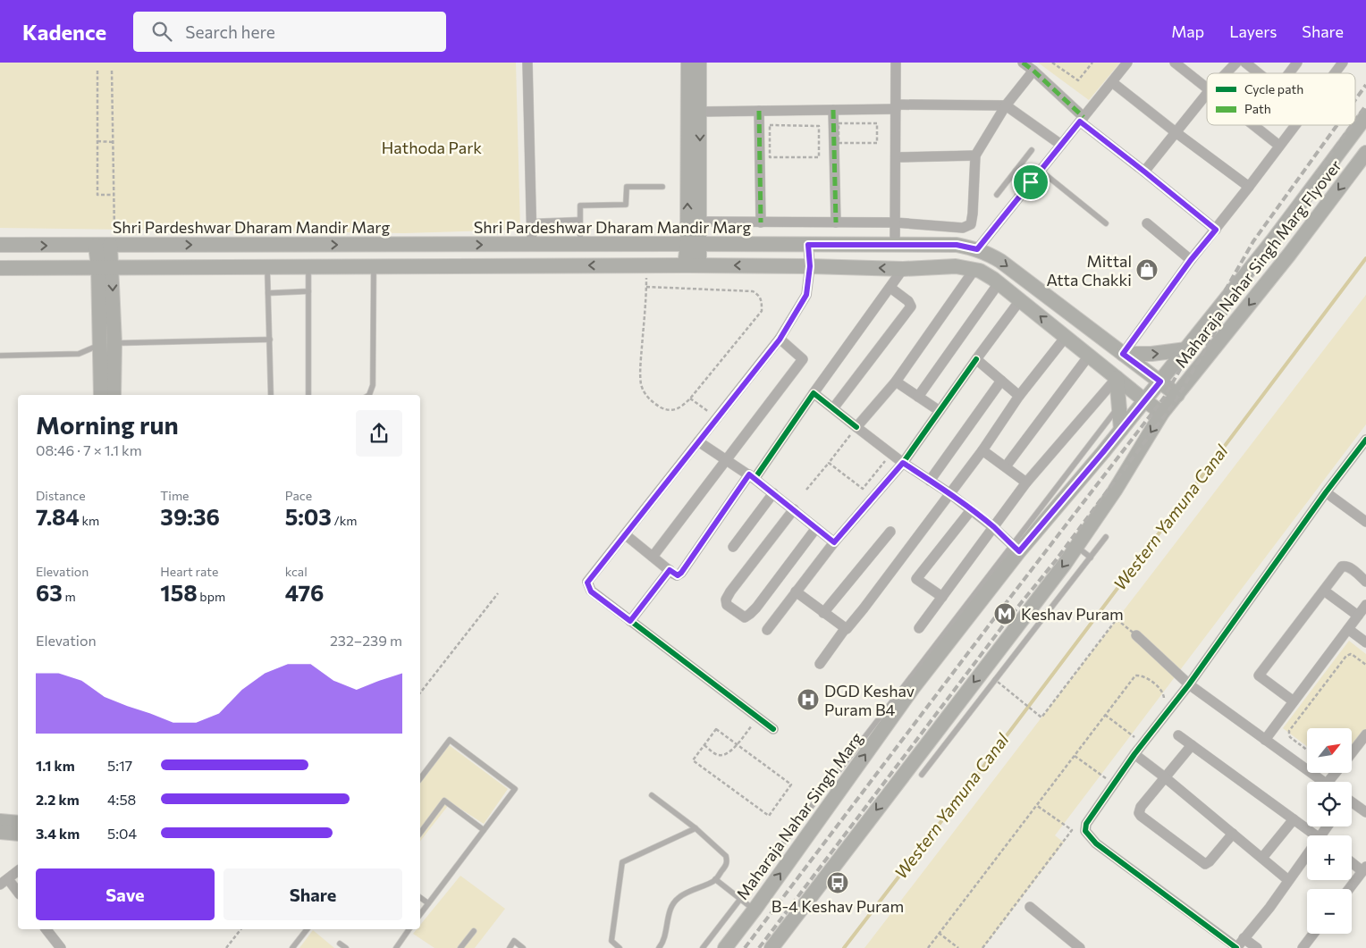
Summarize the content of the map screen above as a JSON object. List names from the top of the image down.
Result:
{
  "streets": {
    "main road": ["Shri Pardeshwar Dharam Mandir Marg", "Maharaja Nahar Singh Marg Flyover", "Maharaja Nahar Singh Marg"]
  },
  "crossings": [
    ["Shri Pardeshwar Dharam Mandir Marg", "Maharaja Nahar Singh Marg Flyover"],
    ["Shri Pardeshwar Dharam Mandir Marg", "Maharaja Nahar Singh Marg"],
    ["Maharaja Nahar Singh Marg Flyover", "Maharaja Nahar Singh Marg"]
  ],
  "water": ["Western Yamuna Canal"],
  "parks": ["Hathoda Park"],
  "places": {
    "shop": ["Mittal Atta Chakki"],
    "metro station": ["Keshav Puram"],
    "hospital": ["DGD Keshav Puram B4"],
    "bus stop": ["B-4 Keshav Puram"]
  },
  "legend": ["Cycle path", "Path"],
  "north": "top right",
  "page": {
    "header": "Kadence",
    "search": "Search here",
    "nav": ["Map", "Layers", "Share"],
    "heading": ["Morning run", "08:46 · 7 × 1.1 km"],
    "stats": [
      ["Distance", "7.84 km"],
      ["Time", "39:36"],
      ["Pace", "5:03 /km"],
      ["Elevation", "63 m"],
      ["Heart rate", "158 bpm"],
      ["kcal", "476"]
    ],
    "chart": ["Elevation", "232–239 m"],
    "map_buttons": ["+", "−"],
    "list": [
      {
        "name": "1.1 km",
        "note": "5:17"
      },
      {
        "name": "2.2 km",
        "note": "4:58"
      },
      {
        "name": "3.4 km",
        "note": "5:04"
      }
    ],
    "buttons": ["Save", "Share"]
  }
}
